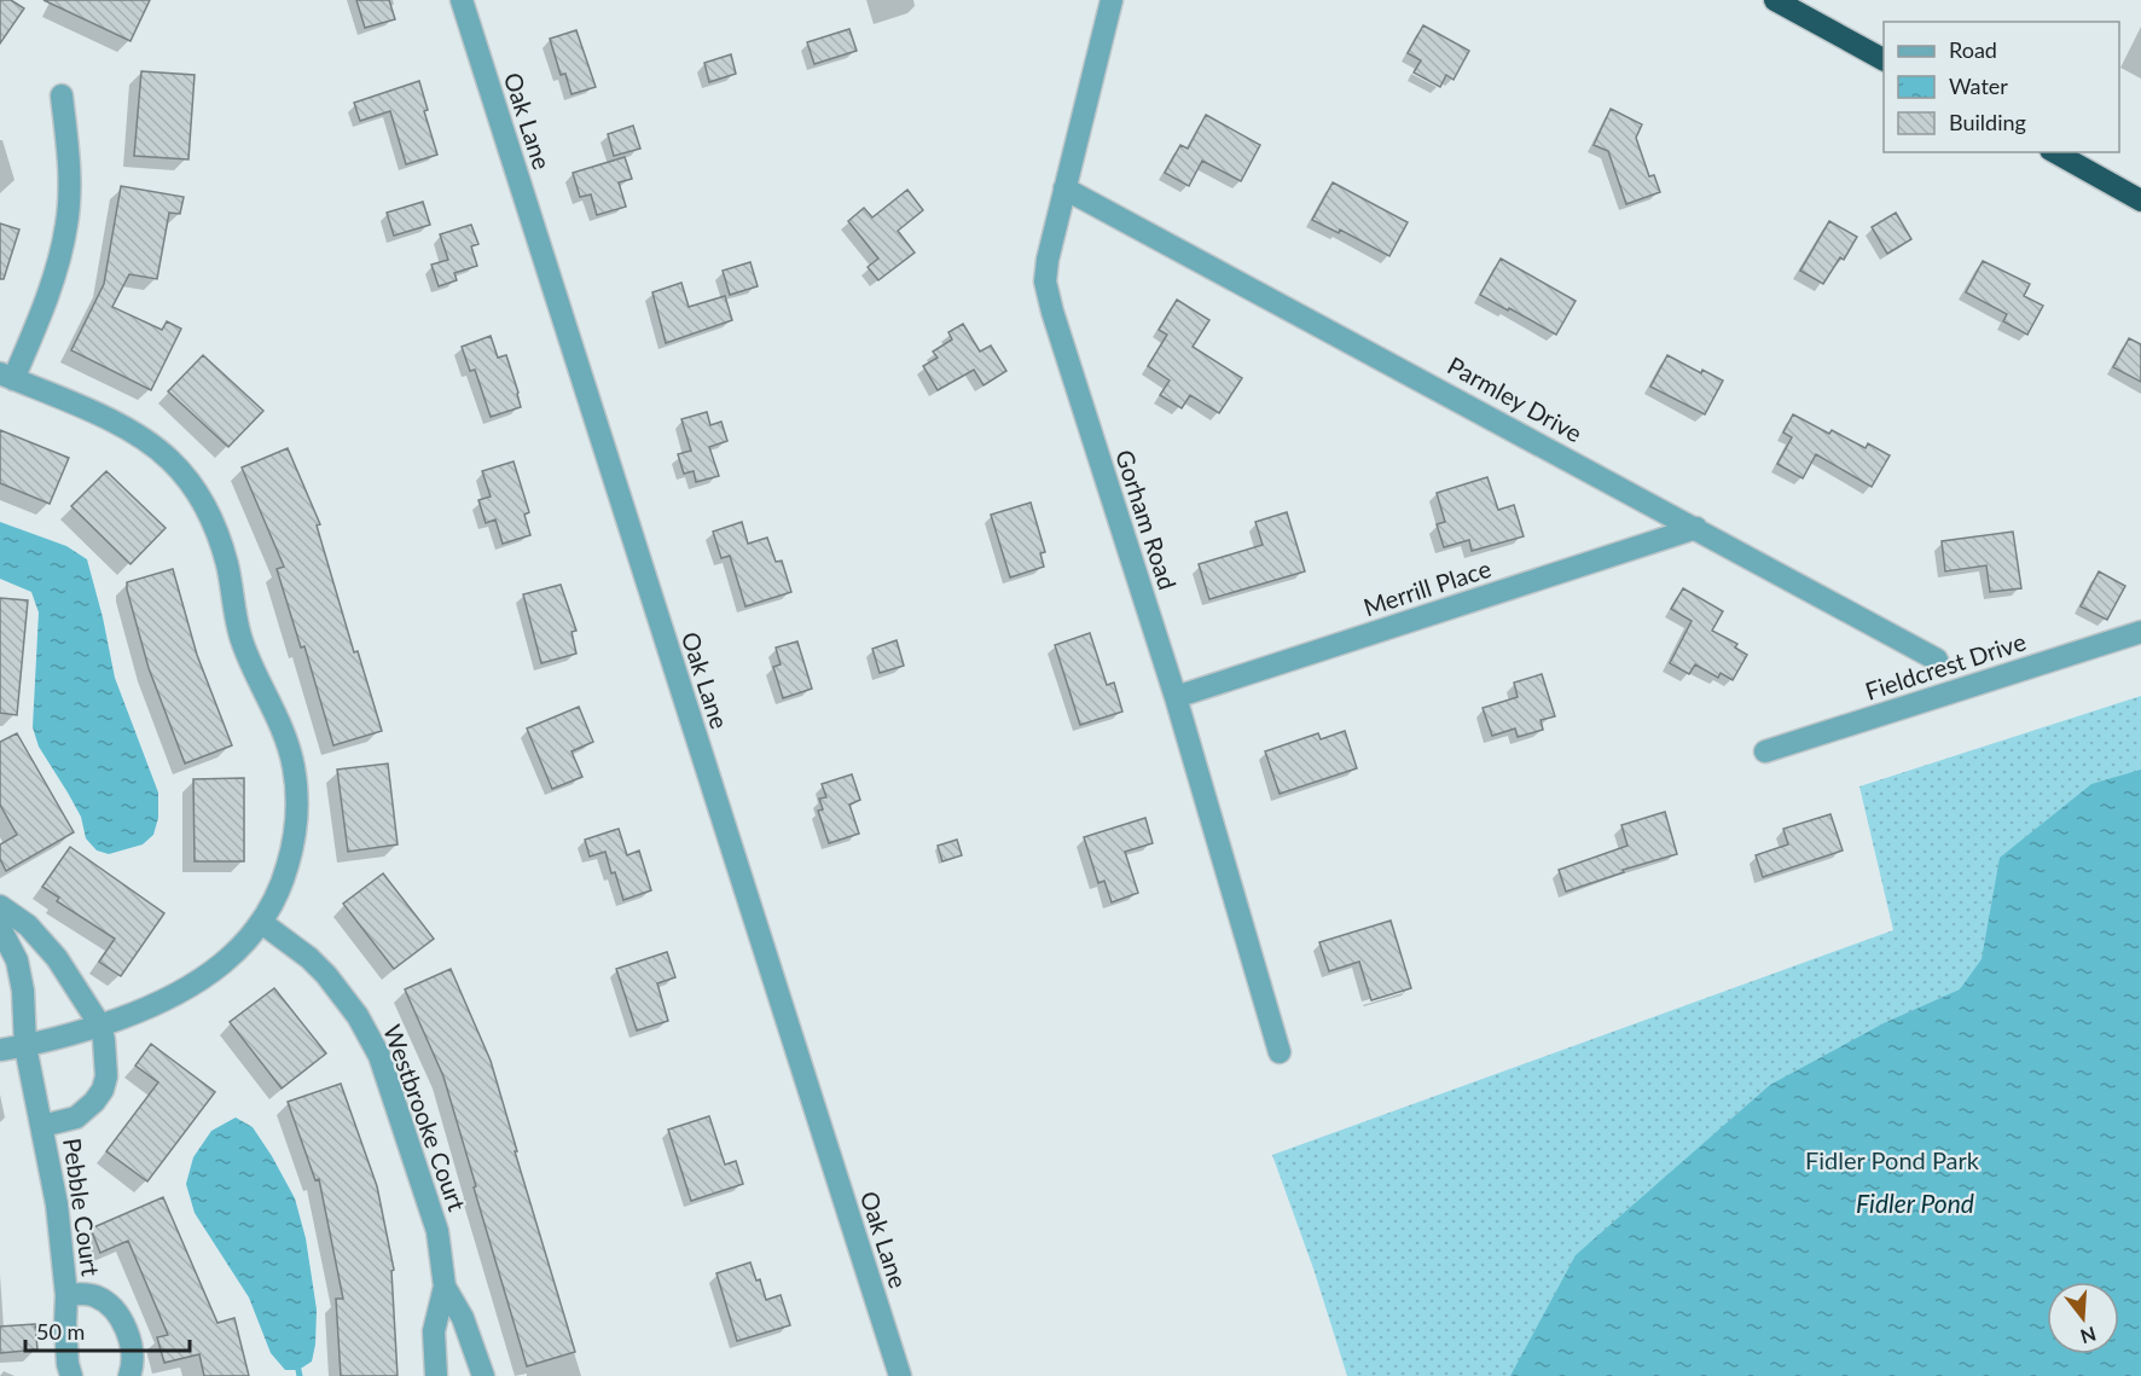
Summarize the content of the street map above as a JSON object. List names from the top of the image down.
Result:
{
  "streets": {
    "street": [
      "Oak Lane",
      "Parmley Drive",
      "Gorham Road",
      "Merrill Place",
      "Fieldcrest Drive",
      "Westbrooke Court",
      "Pebble Court"
    ]
  },
  "crossings": [
    ["Parmley Drive", "Gorham Road"],
    ["Parmley Drive", "Merrill Place"],
    ["Gorham Road", "Merrill Place"]
  ],
  "water": ["Fidler Pond"],
  "parks": ["Fidler Pond Park"],
  "legend": ["Road", "Water", "Building"],
  "scale_bar": "50 m",
  "north": "bottom"
}
